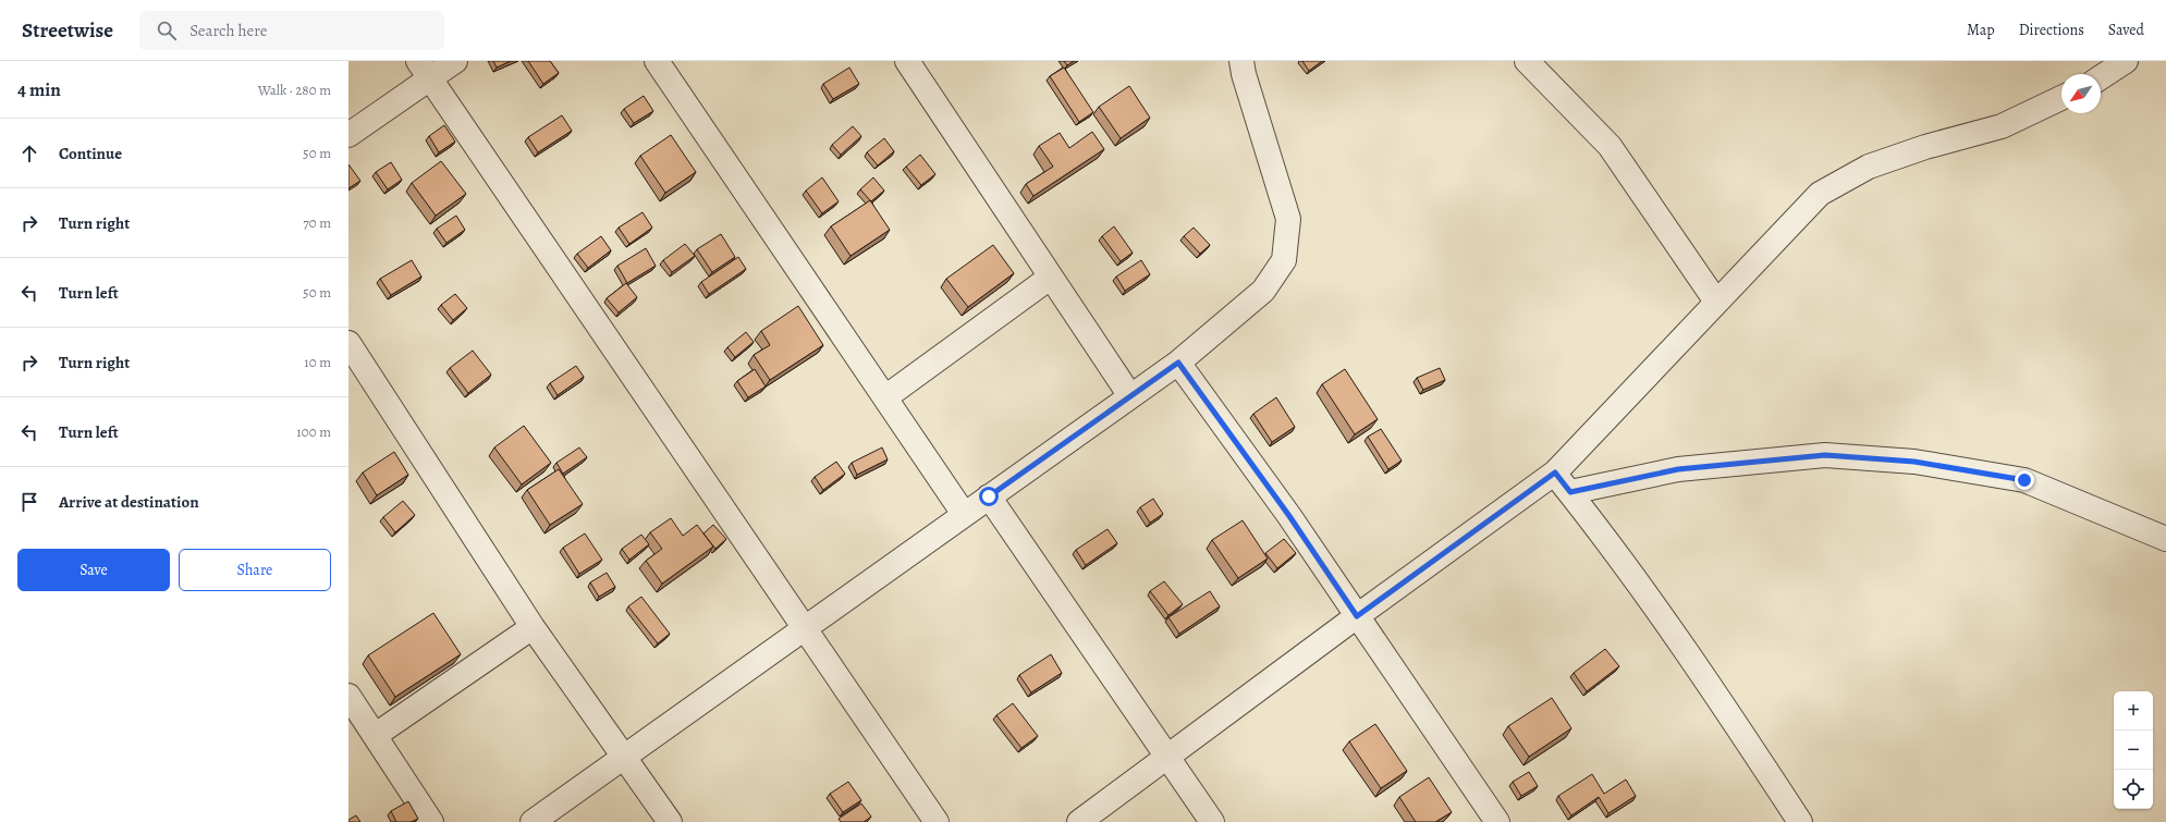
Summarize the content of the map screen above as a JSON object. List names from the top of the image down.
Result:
{
  "north": "bottom left",
  "page": {
    "header": "Streetwise",
    "search": "Search here",
    "nav": ["Map", "Directions", "Saved"],
    "heading": ["4 min", "Walk · 280 m"],
    "list": [
      ["Continue", "50 m"],
      ["Turn right", "70 m"],
      ["Turn left", "50 m"],
      ["Turn right", "10 m"],
      ["Turn left", "100 m"],
      "Arrive at destination"
    ],
    "buttons": ["Save", "Share"],
    "map_buttons": ["+", "−"]
  }
}
